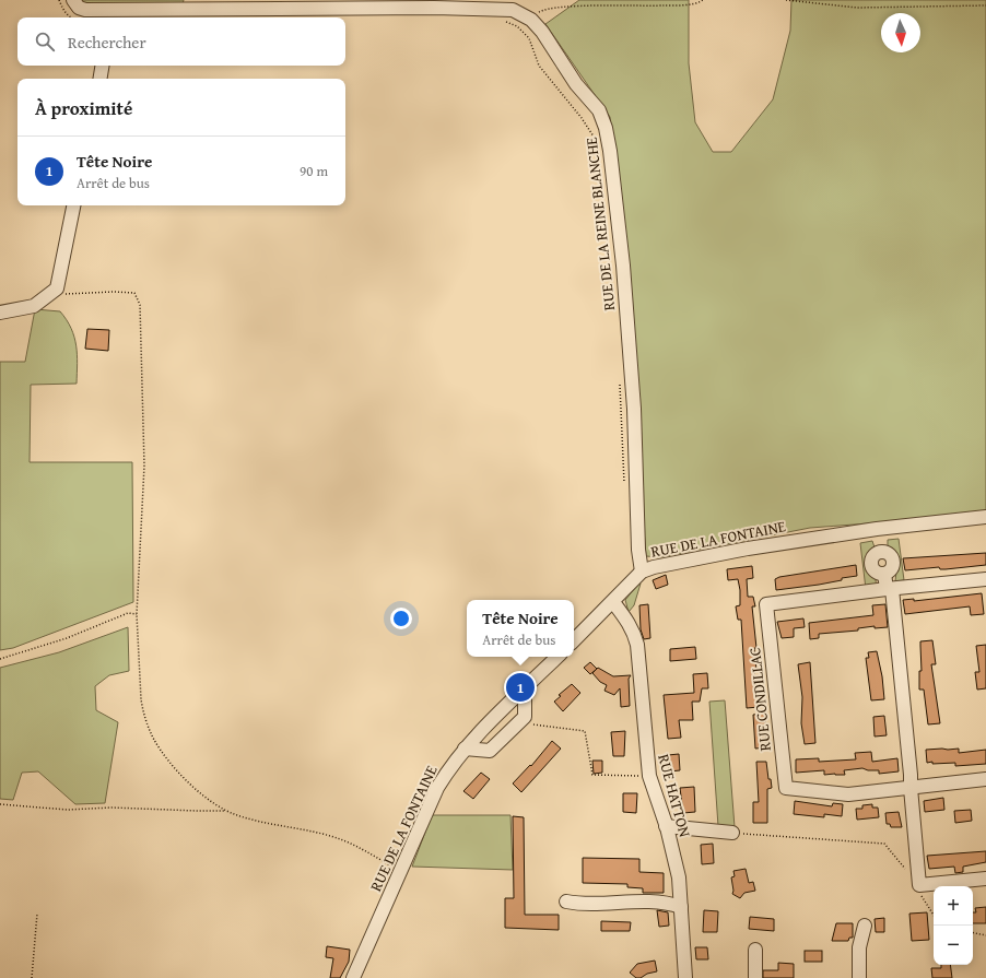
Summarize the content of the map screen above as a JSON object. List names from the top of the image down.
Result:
{
  "streets": {
    "street": [
      "RUE DE LA REINE BLANCHE",
      "RUE DE LA FONTAINE",
      "RUE CONDILLAC",
      "RUE HATTON"
    ]
  },
  "crossings": [
    ["RUE DE LA REINE BLANCHE", "RUE DE LA FONTAINE"],
    ["RUE DE LA FONTAINE", "RUE HATTON"]
  ],
  "north": "bottom",
  "page": {
    "search": "Rechercher",
    "heading": "À proximité",
    "list": [
      {
        "mark": "1",
        "name": "Tête Noire",
        "note": "Arrêt de bus",
        "value": "90 m"
      }
    ],
    "popup": ["Tête Noire", "Arrêt de bus"],
    "pins": "1",
    "map_buttons": ["+", "−"]
  }
}
